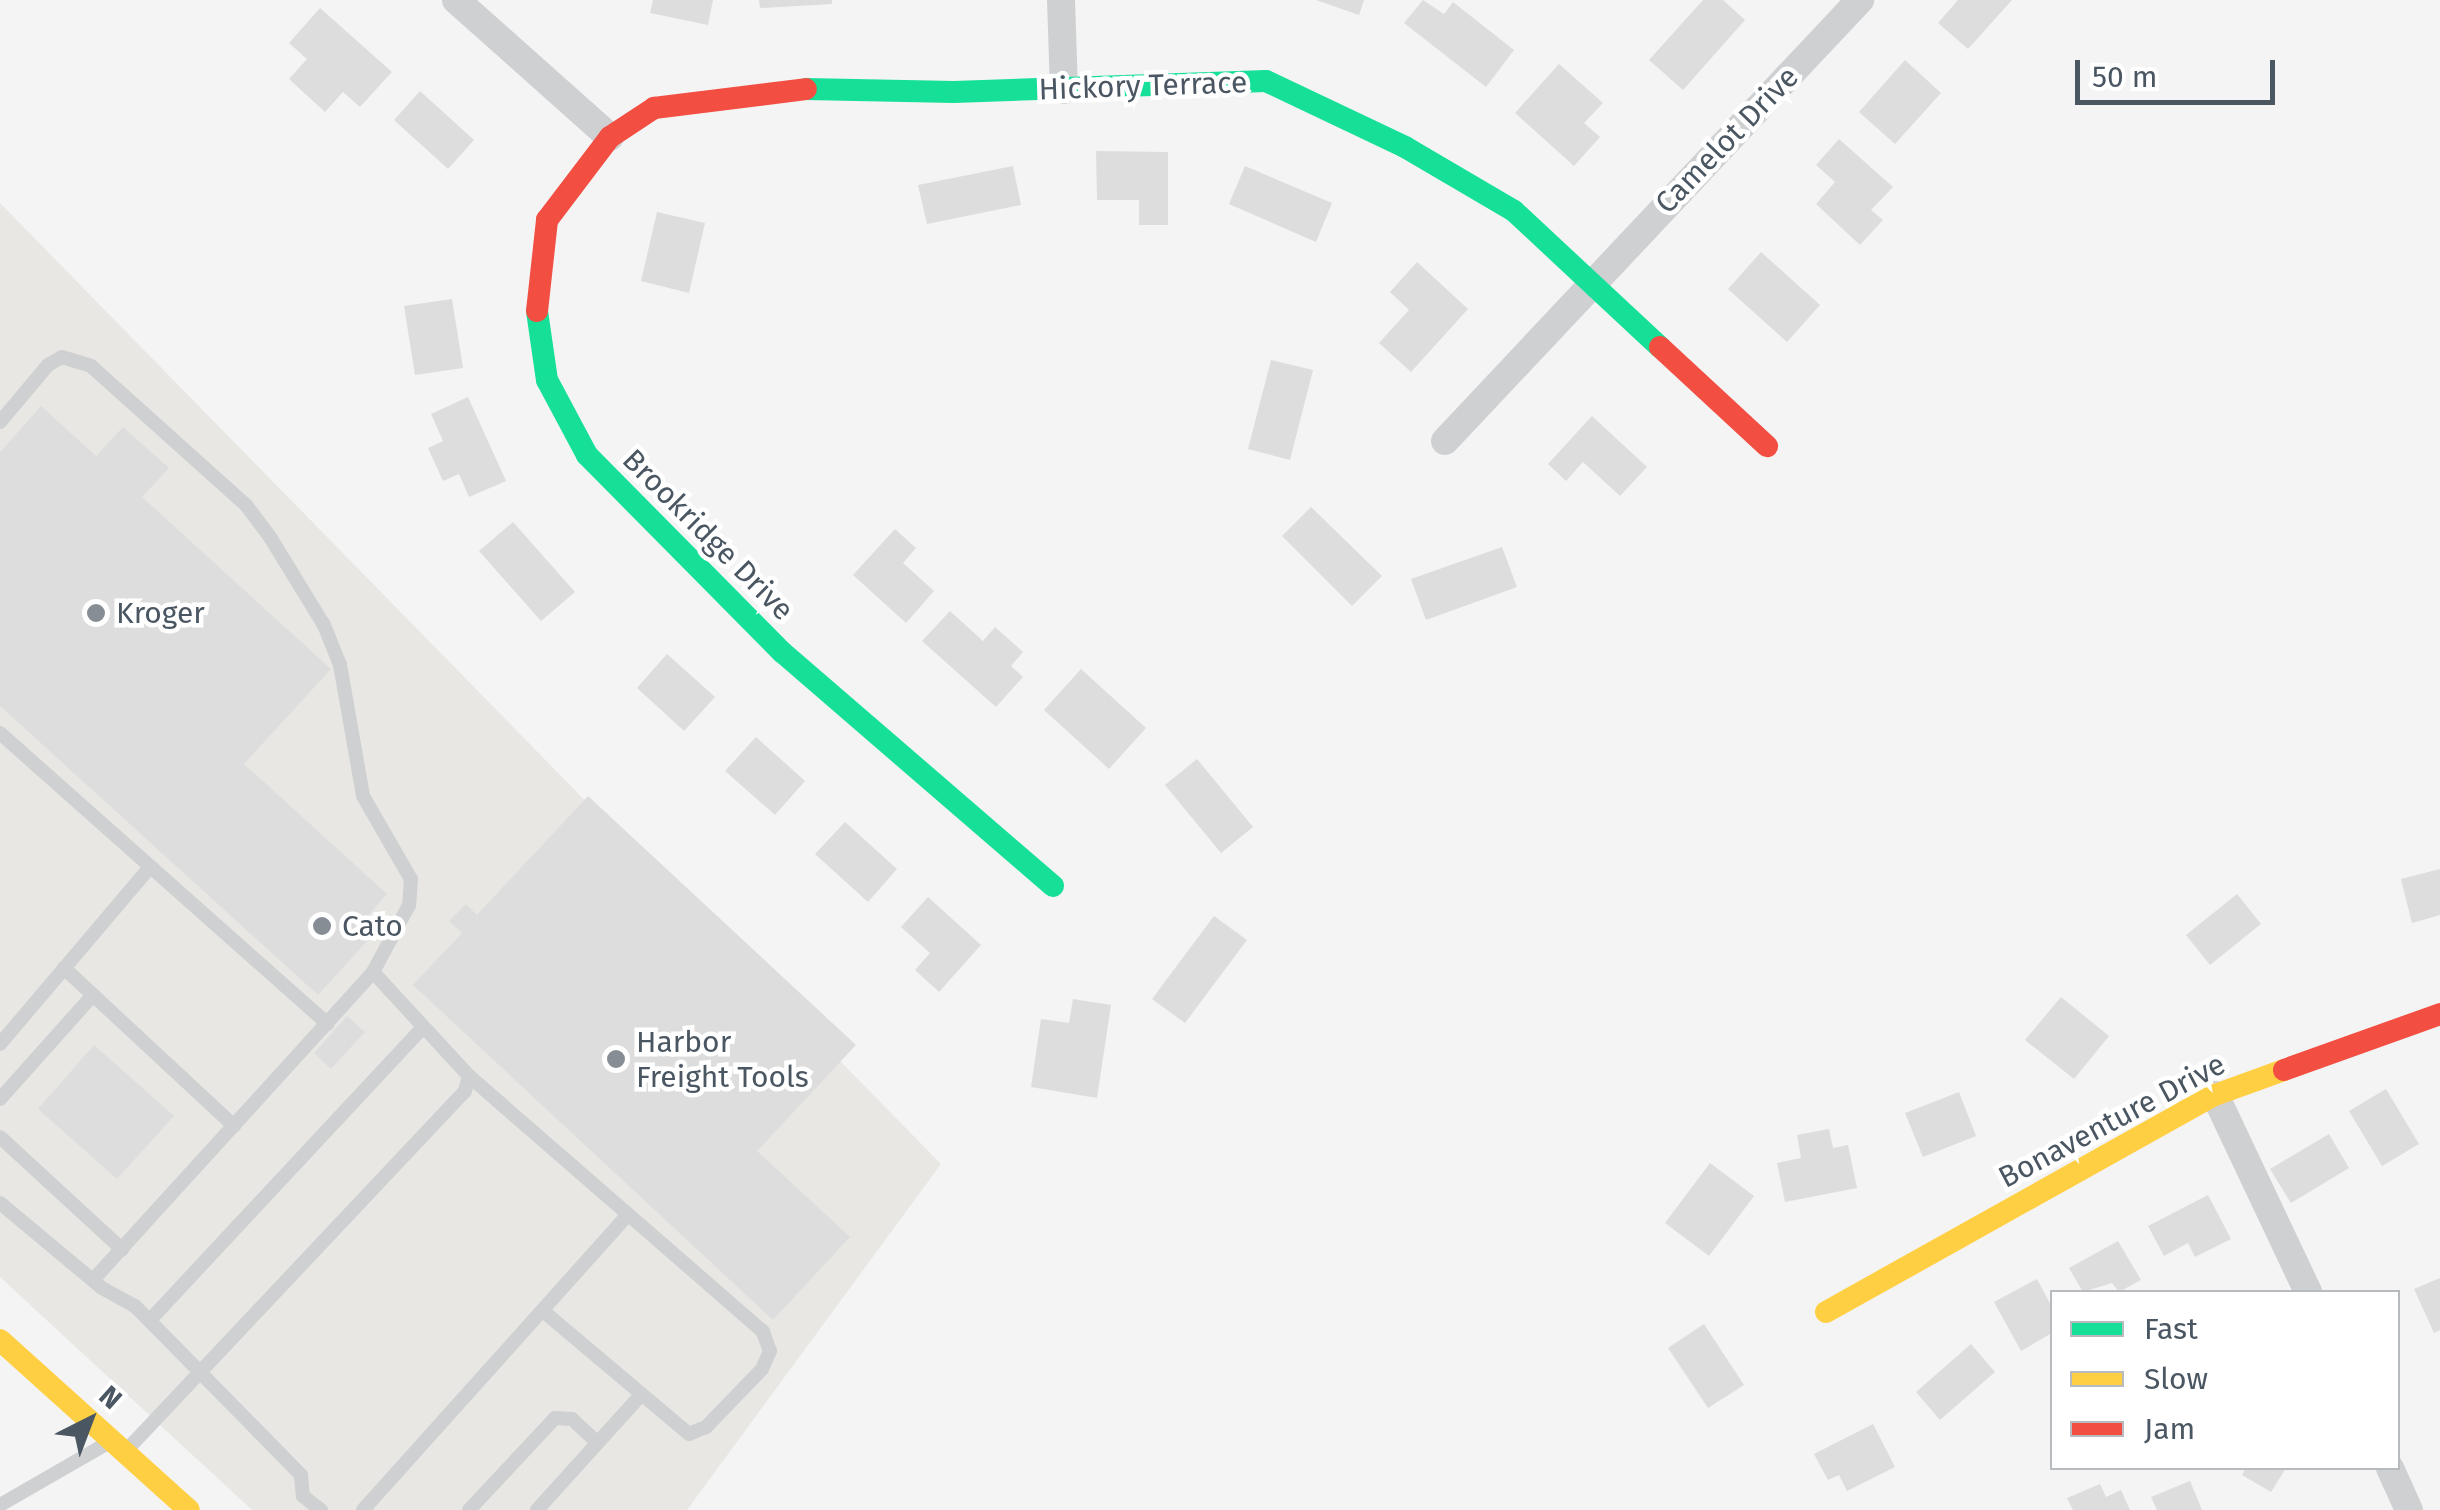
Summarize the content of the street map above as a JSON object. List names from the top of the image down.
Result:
{
  "streets": {
    "street": [
      "Hickory Terrace",
      "Camelot Drive",
      "Brookridge Drive",
      "Bonaventure Drive"
    ]
  },
  "crossings": [
    ["Hickory Terrace", "Camelot Drive"],
    ["Hickory Terrace", "Brookridge Drive"]
  ],
  "places": ["Kroger", "Cato", "Harbor Freight Tools"],
  "legend": ["Fast", "Slow", "Jam"],
  "scale_bar": "50 m",
  "north": "top right"
}
